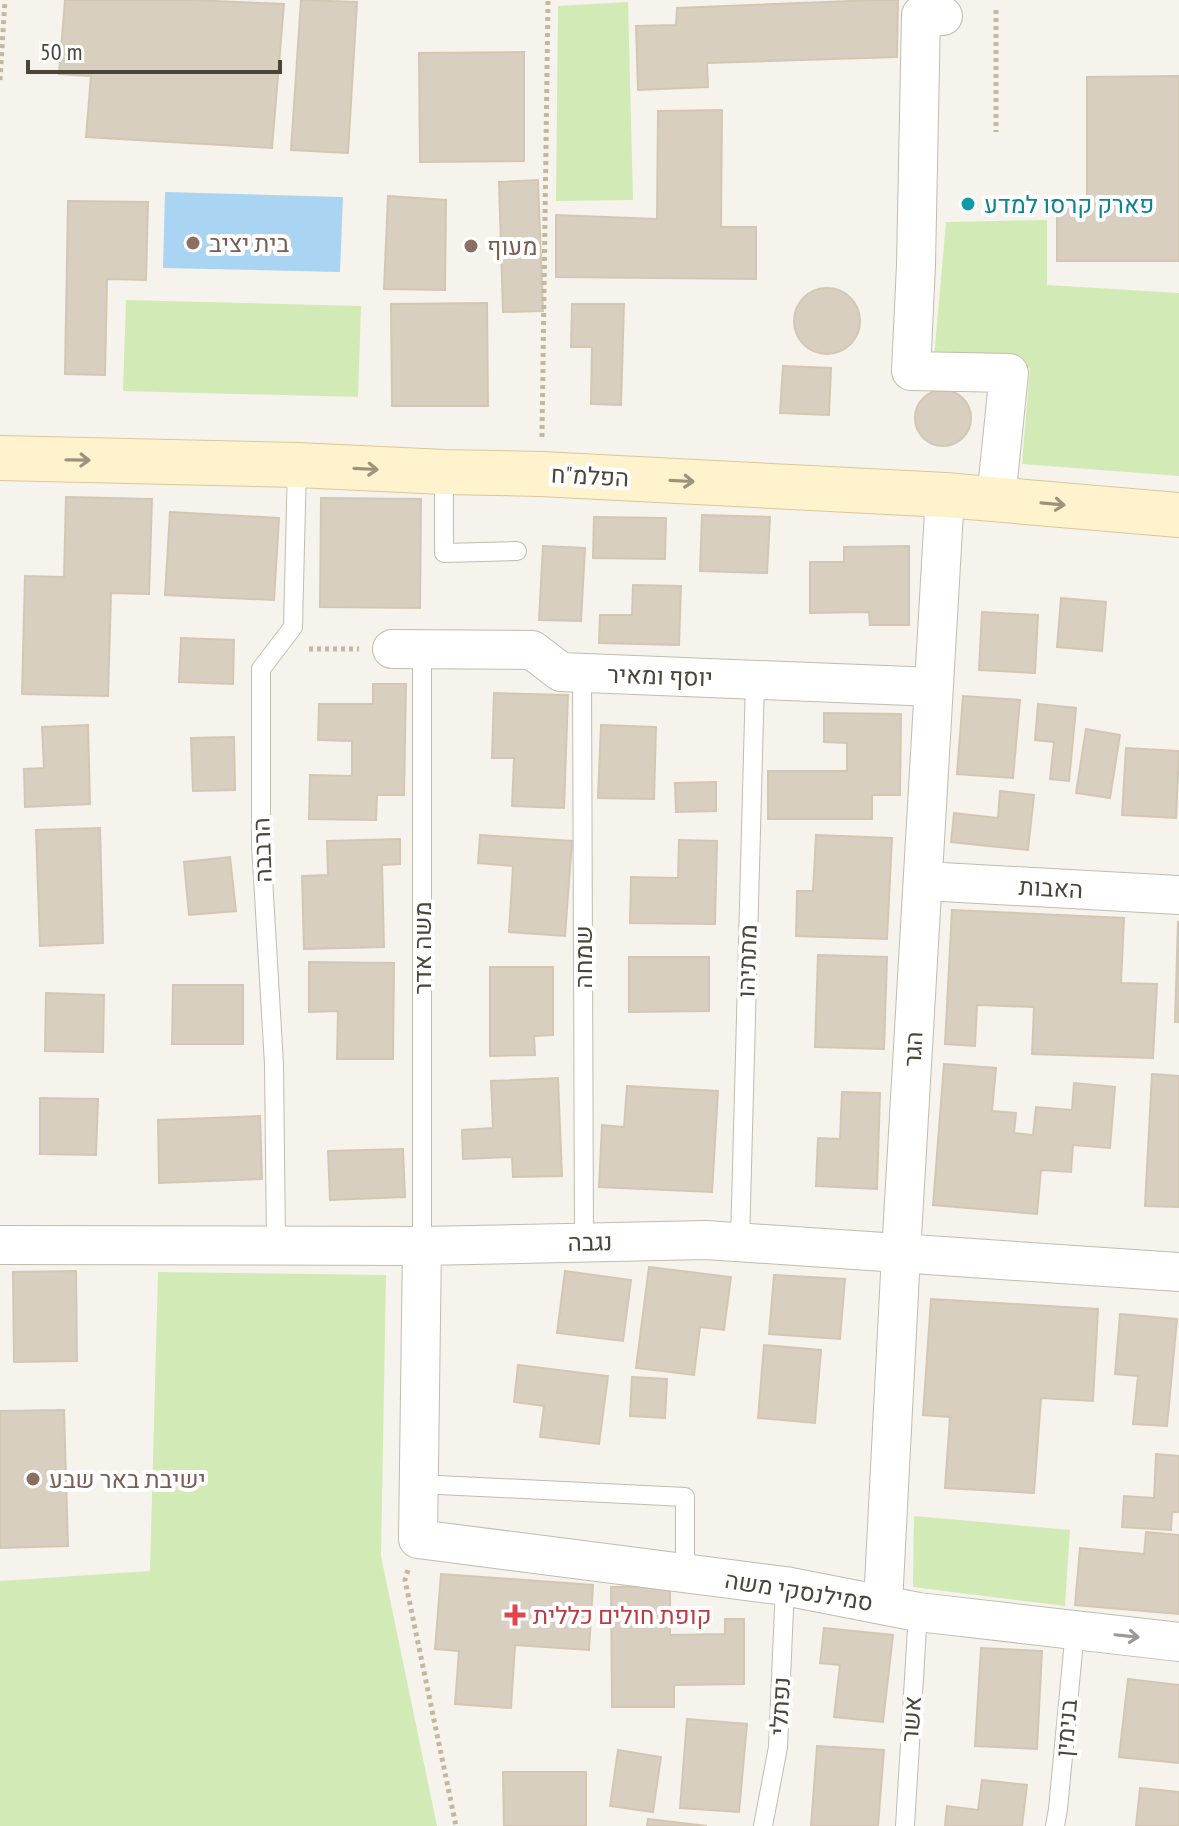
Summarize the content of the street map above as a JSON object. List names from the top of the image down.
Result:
{
  "streets": {
    "street": [
      "הפלמ\"ח",
      "יוסף ומאיר",
      "האבות",
      "הגר",
      "נגבה",
      "סמילנסקי משה"
    ],
    "lane": [
      "הרבבה",
      "משה אדר",
      "שמחה",
      "מתתיהו",
      "נפתלי",
      "אשר",
      "בנימין"
    ]
  },
  "crossings": [
    ["הפלמ\"ח", "הרבבה"],
    ["הפלמ\"ח", "הגר"],
    ["יוסף ומאיר", "משה אדר"],
    ["יוסף ומאיר", "שמחה"],
    ["יוסף ומאיר", "מתתיהו"],
    ["יוסף ומאיר", "הגר"],
    ["הרבבה", "נגבה"],
    ["האבות", "הגר"],
    ["משה אדר", "נגבה"],
    ["שמחה", "נגבה"],
    ["מתתיהו", "נגבה"],
    ["הגר", "נגבה"],
    ["הגר", "סמילנסקי משה"],
    ["הגר", "אשר"],
    ["סמילנסקי משה", "נפתלי"],
    ["סמילנסקי משה", "אשר"],
    ["סמילנסקי משה", "בנימין"]
  ],
  "one_way": ["הפלמ\"ח"],
  "places": {
    "other": [
      "פארק קרסו למדע",
      "בית יציב",
      "מעוף",
      "ישיבת באר שבע"
    ],
    "health": ["קופת חולים כללית"]
  },
  "scale_bar": "50 m"
}
